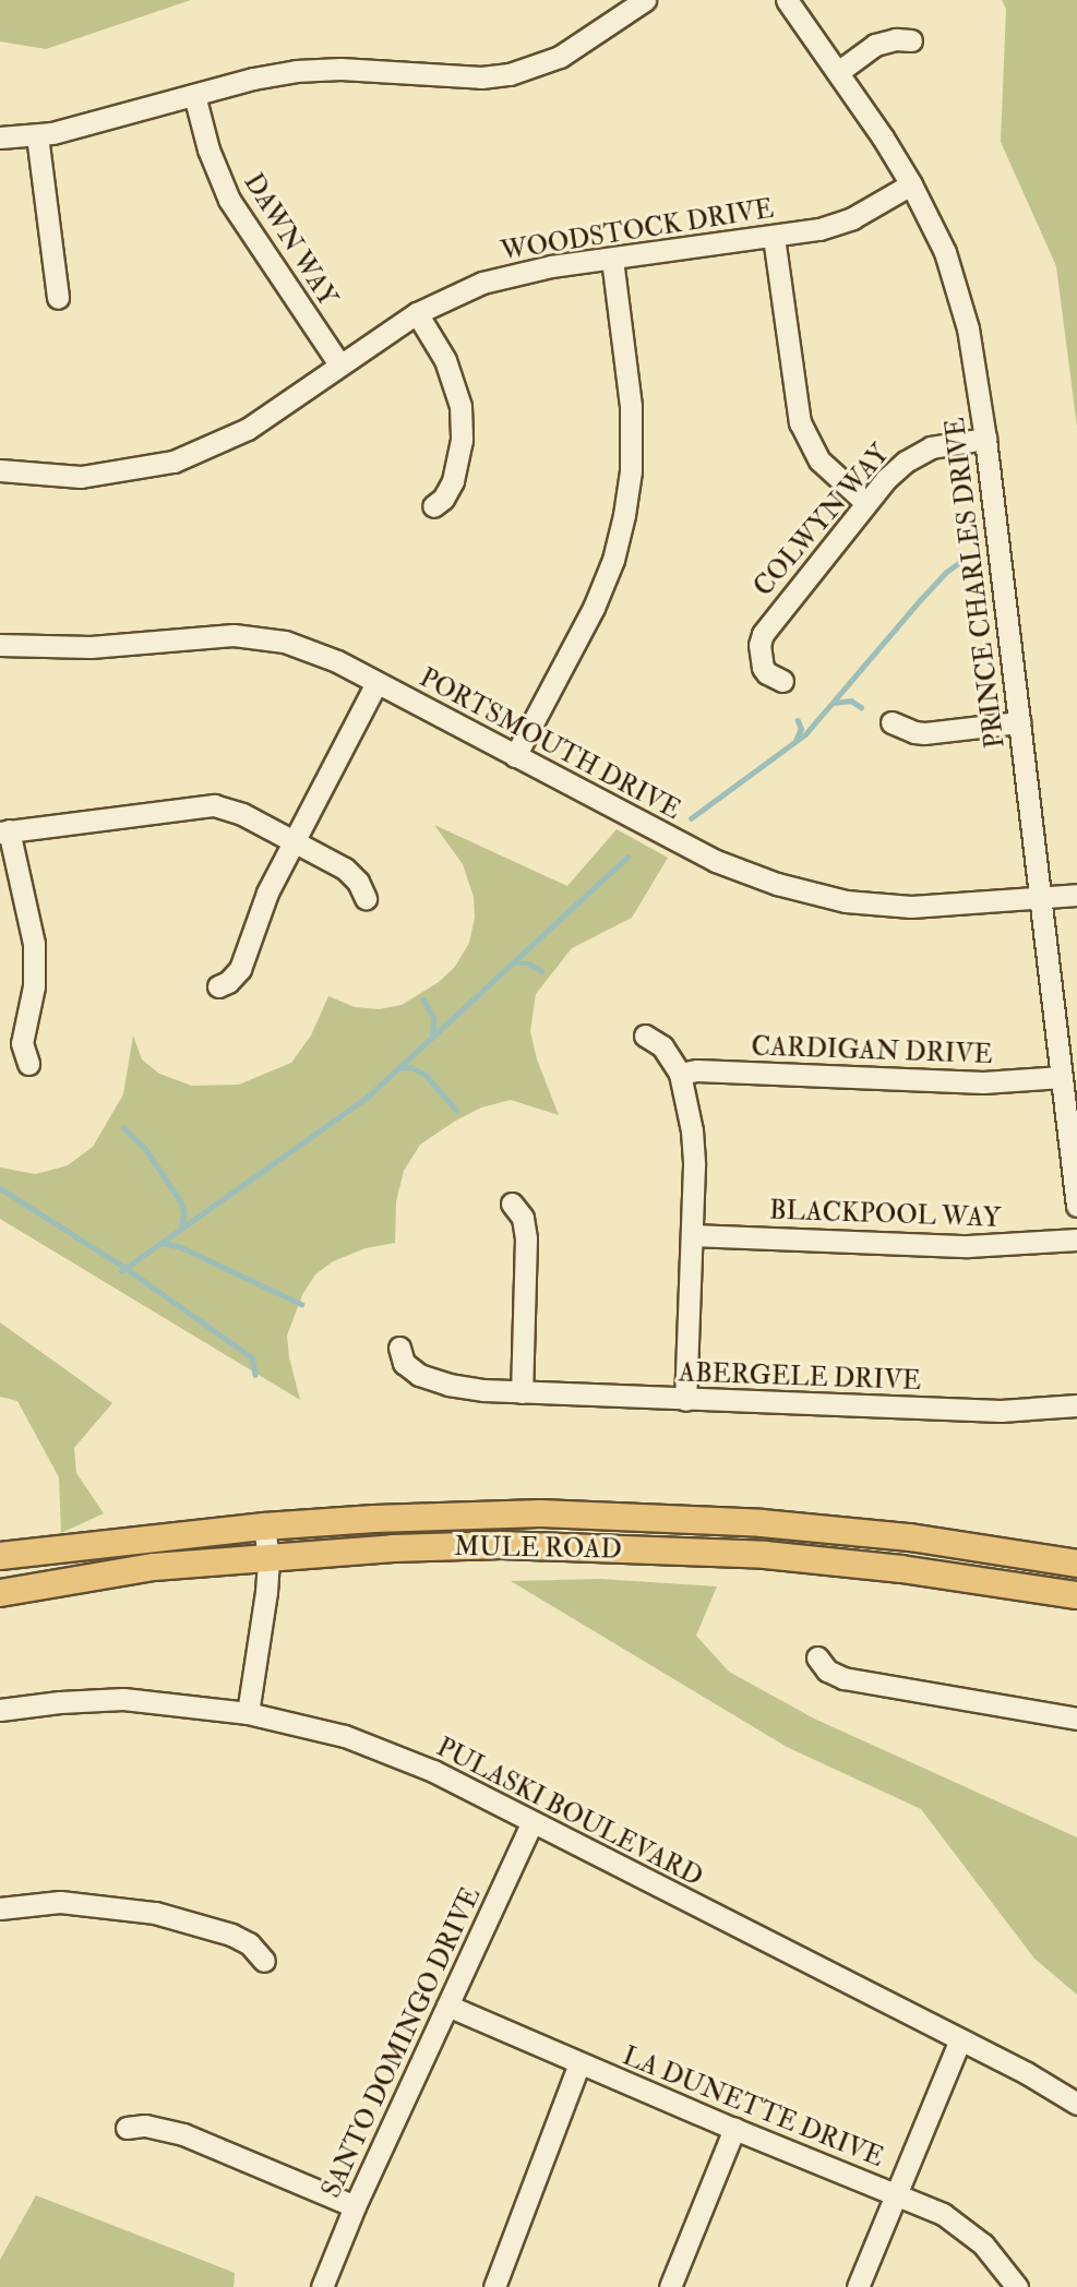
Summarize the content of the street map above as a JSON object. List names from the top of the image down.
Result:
{
  "streets": {
    "main road": ["MULE ROAD"],
    "street": [
      "WOODSTOCK DRIVE",
      "DAWN WAY",
      "COLWYN WAY",
      "PRINCE CHARLES DRIVE",
      "PORTSMOUTH DRIVE",
      "CARDIGAN DRIVE",
      "BLACKPOOL WAY",
      "ABERGELE DRIVE",
      "PULASKI BOULEVARD",
      "SANTO DOMINGO DRIVE",
      "LA DUNETTE DRIVE"
    ]
  },
  "crossings": [
    ["WOODSTOCK DRIVE", "DAWN WAY"],
    ["WOODSTOCK DRIVE", "PRINCE CHARLES DRIVE"],
    ["COLWYN WAY", "PRINCE CHARLES DRIVE"],
    ["PRINCE CHARLES DRIVE", "PORTSMOUTH DRIVE"],
    ["PRINCE CHARLES DRIVE", "CARDIGAN DRIVE"],
    ["PULASKI BOULEVARD", "SANTO DOMINGO DRIVE"],
    ["SANTO DOMINGO DRIVE", "LA DUNETTE DRIVE"]
  ]
}
